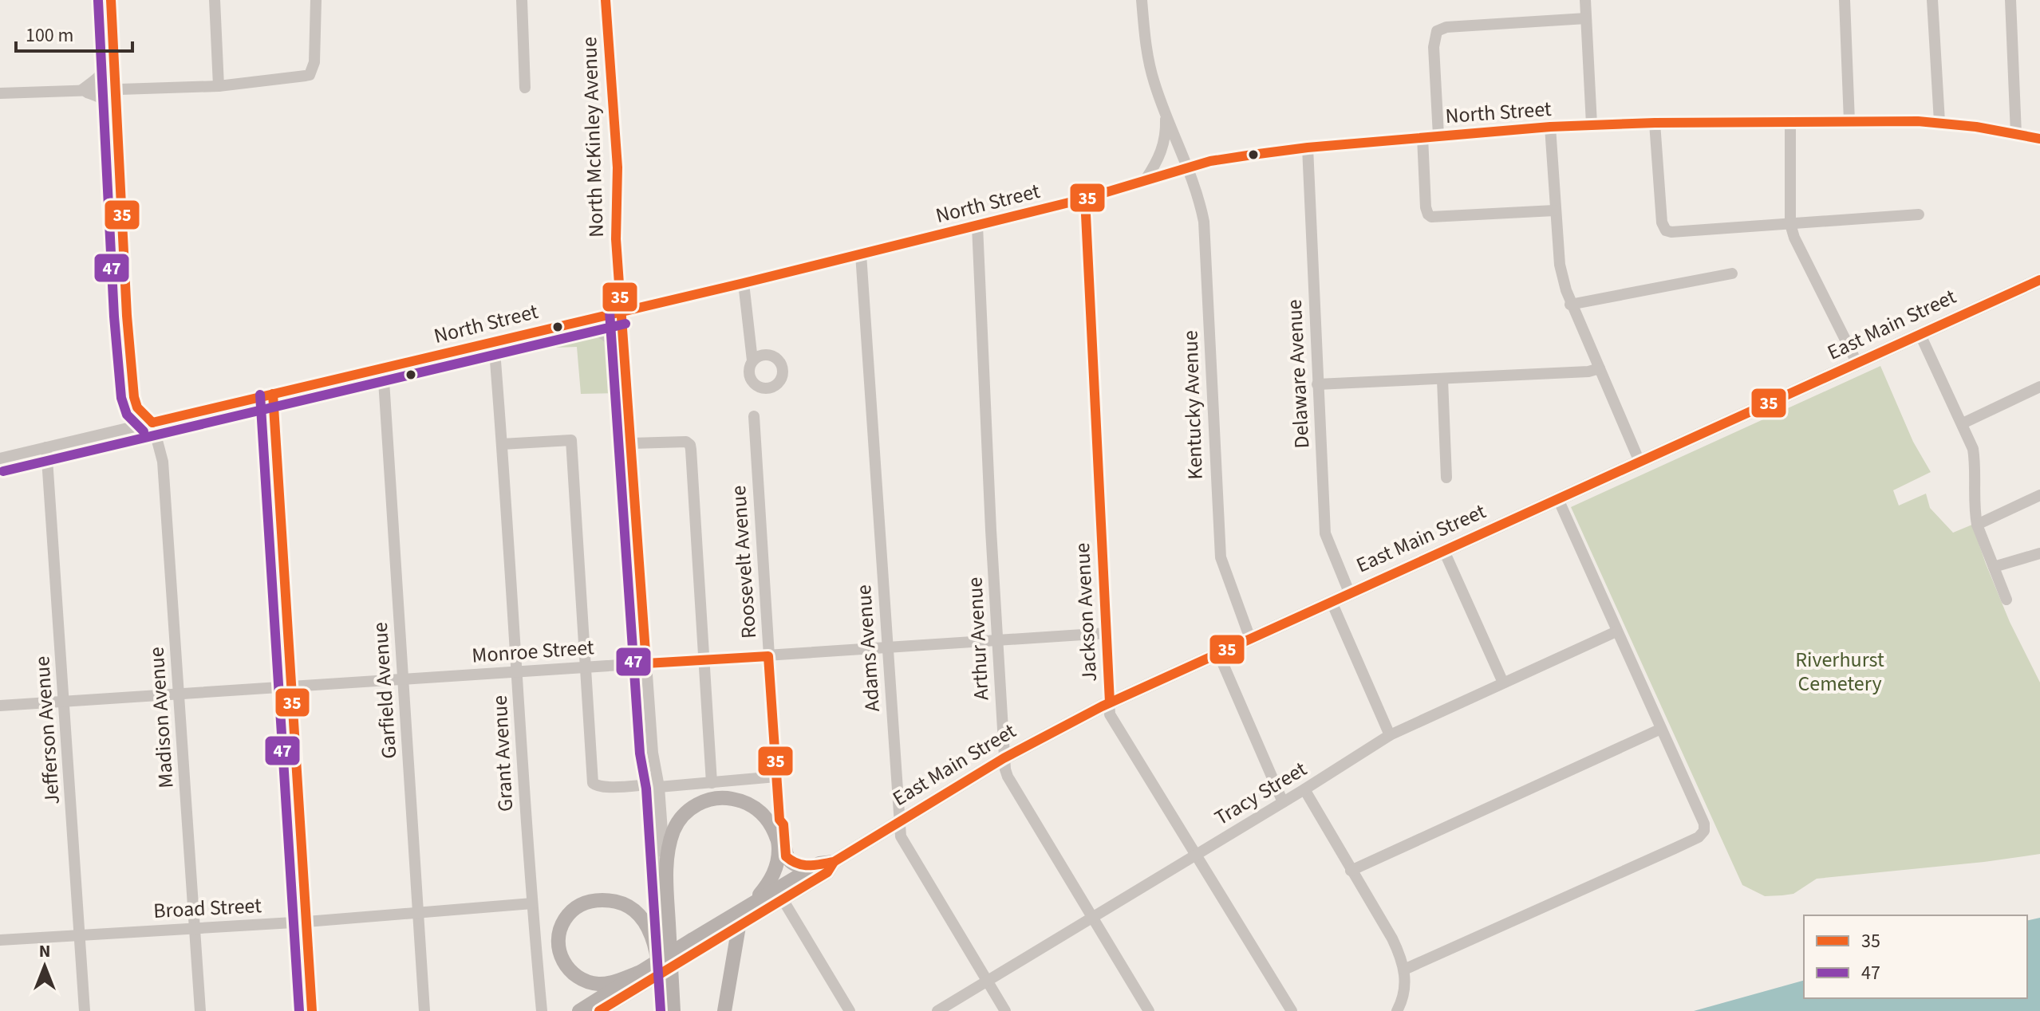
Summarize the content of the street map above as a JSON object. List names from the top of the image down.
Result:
{
  "streets": {
    "main road": ["East Main Street"],
    "street": [
      "North Street",
      "North McKinley Avenue",
      "Delaware Avenue",
      "Kentucky Avenue",
      "Roosevelt Avenue",
      "Jackson Avenue",
      "Arthur Avenue",
      "Adams Avenue",
      "Monroe Street",
      "Garfield Avenue",
      "Madison Avenue",
      "Jefferson Avenue",
      "Grant Avenue",
      "Tracy Street",
      "Broad Street"
    ]
  },
  "crossings": [
    ["North Street", "North McKinley Avenue"],
    ["North Street", "Delaware Avenue"],
    ["North Street", "Kentucky Avenue"],
    ["North Street", "Jackson Avenue"],
    ["North Street", "Arthur Avenue"],
    ["North Street", "Adams Avenue"],
    ["North Street", "Garfield Avenue"],
    ["North Street", "Madison Avenue"],
    ["North Street", "Jefferson Avenue"],
    ["North Street", "Grant Avenue"],
    ["North McKinley Avenue", "Monroe Street"],
    ["East Main Street", "Delaware Avenue"],
    ["East Main Street", "Kentucky Avenue"],
    ["East Main Street", "Jackson Avenue"],
    ["East Main Street", "Arthur Avenue"],
    ["East Main Street", "Adams Avenue"],
    ["Roosevelt Avenue", "Monroe Street"],
    ["Jackson Avenue", "Monroe Street"],
    ["Jackson Avenue", "Tracy Street"],
    ["Arthur Avenue", "Monroe Street"],
    ["Arthur Avenue", "Tracy Street"],
    ["Adams Avenue", "Monroe Street"],
    ["Adams Avenue", "Tracy Street"],
    ["Monroe Street", "Garfield Avenue"],
    ["Monroe Street", "Madison Avenue"],
    ["Monroe Street", "Jefferson Avenue"],
    ["Monroe Street", "Grant Avenue"],
    ["Garfield Avenue", "Broad Street"],
    ["Madison Avenue", "Broad Street"],
    ["Jefferson Avenue", "Broad Street"],
    ["Grant Avenue", "Broad Street"]
  ],
  "parks": ["Riverhurst Cemetery"],
  "lines": ["transit line 35", "transit line 47"],
  "legend": ["35", "47"],
  "scale_bar": "100 m",
  "north": "top"
}
